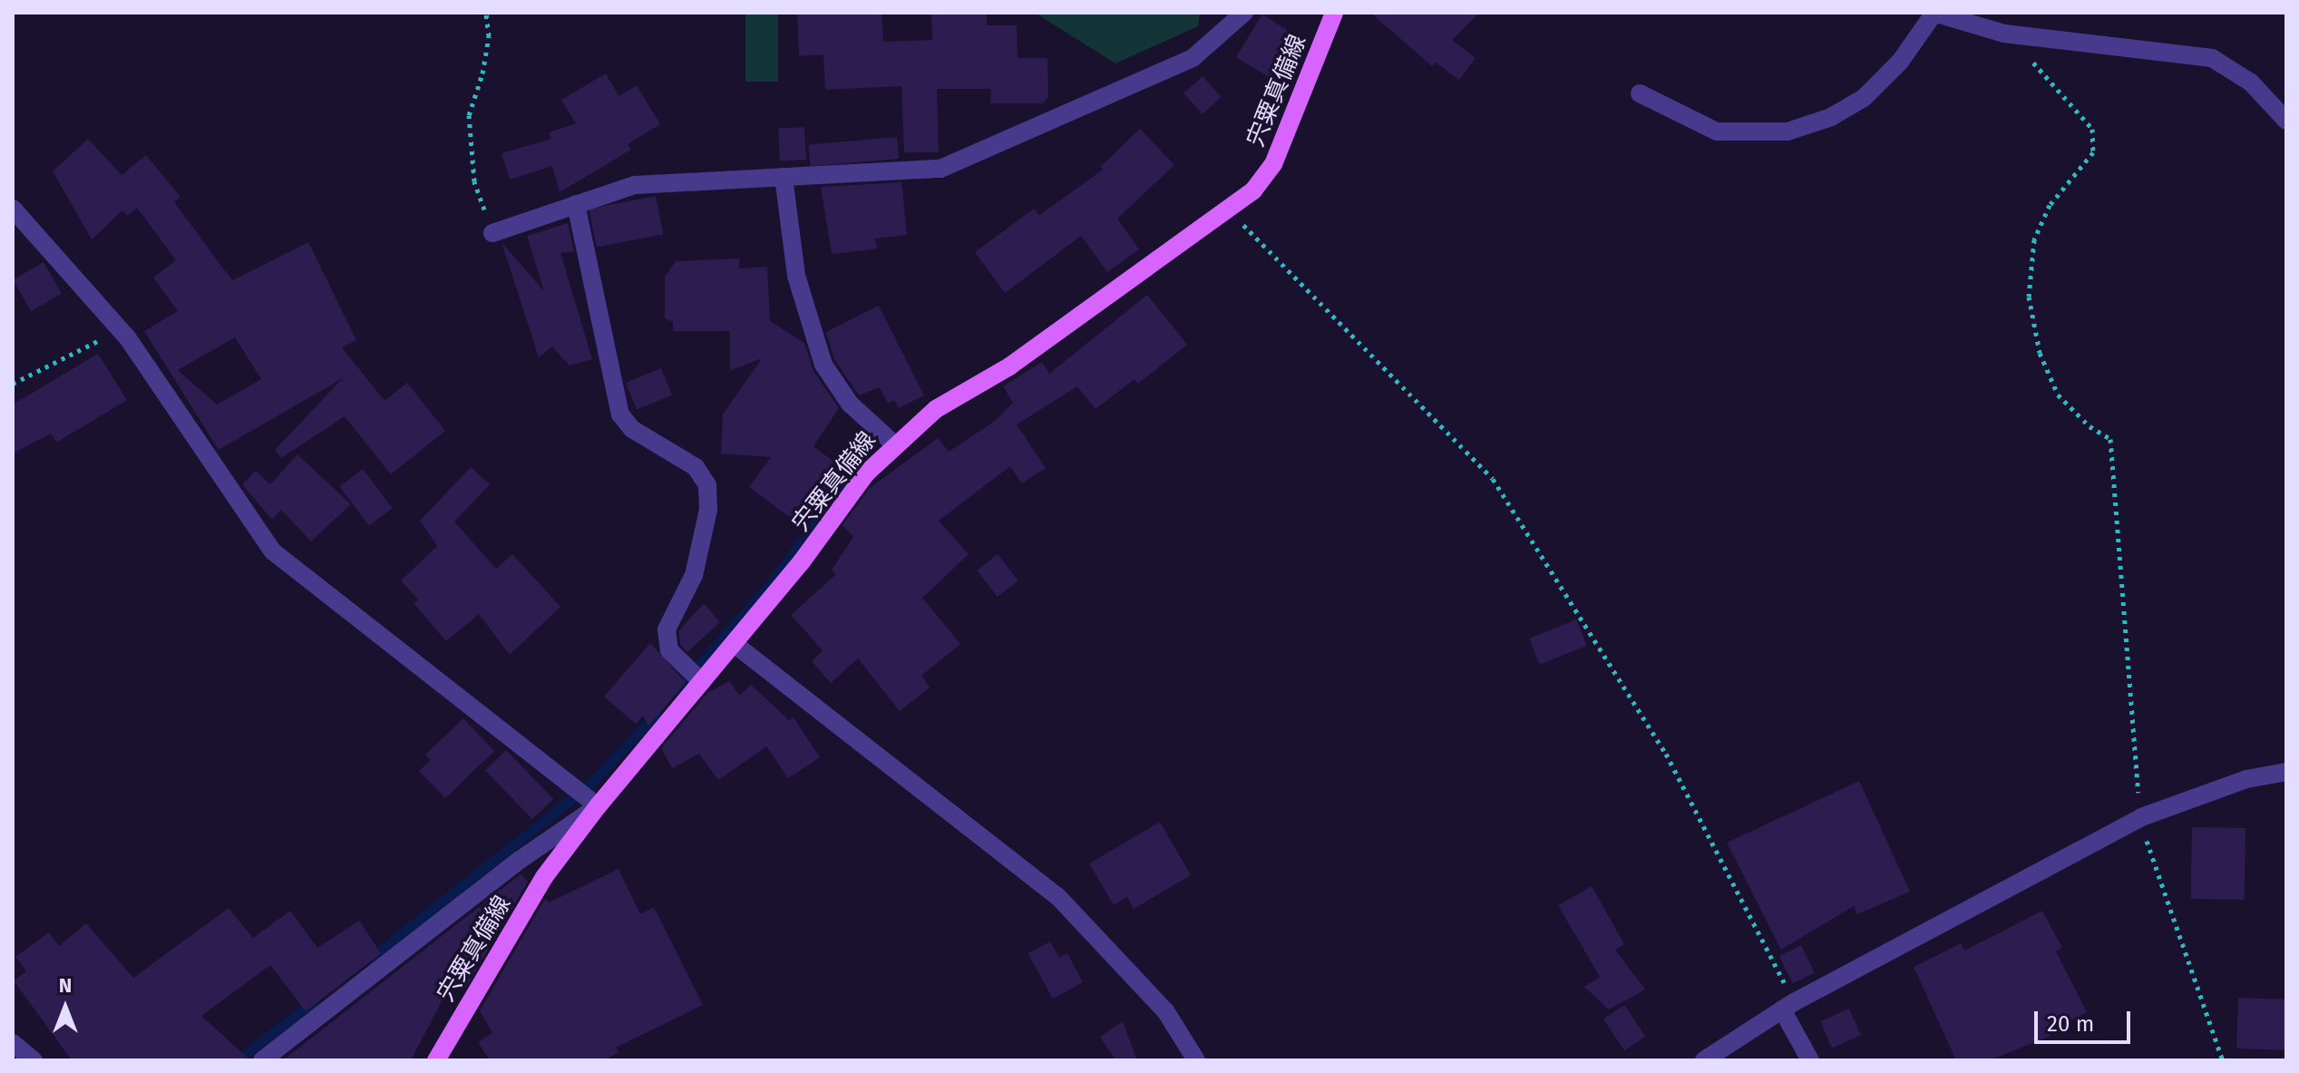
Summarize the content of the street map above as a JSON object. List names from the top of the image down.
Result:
{
  "streets": {
    "main road": ["宍粟真備線"]
  },
  "scale_bar": "20 m",
  "north": "top"
}
